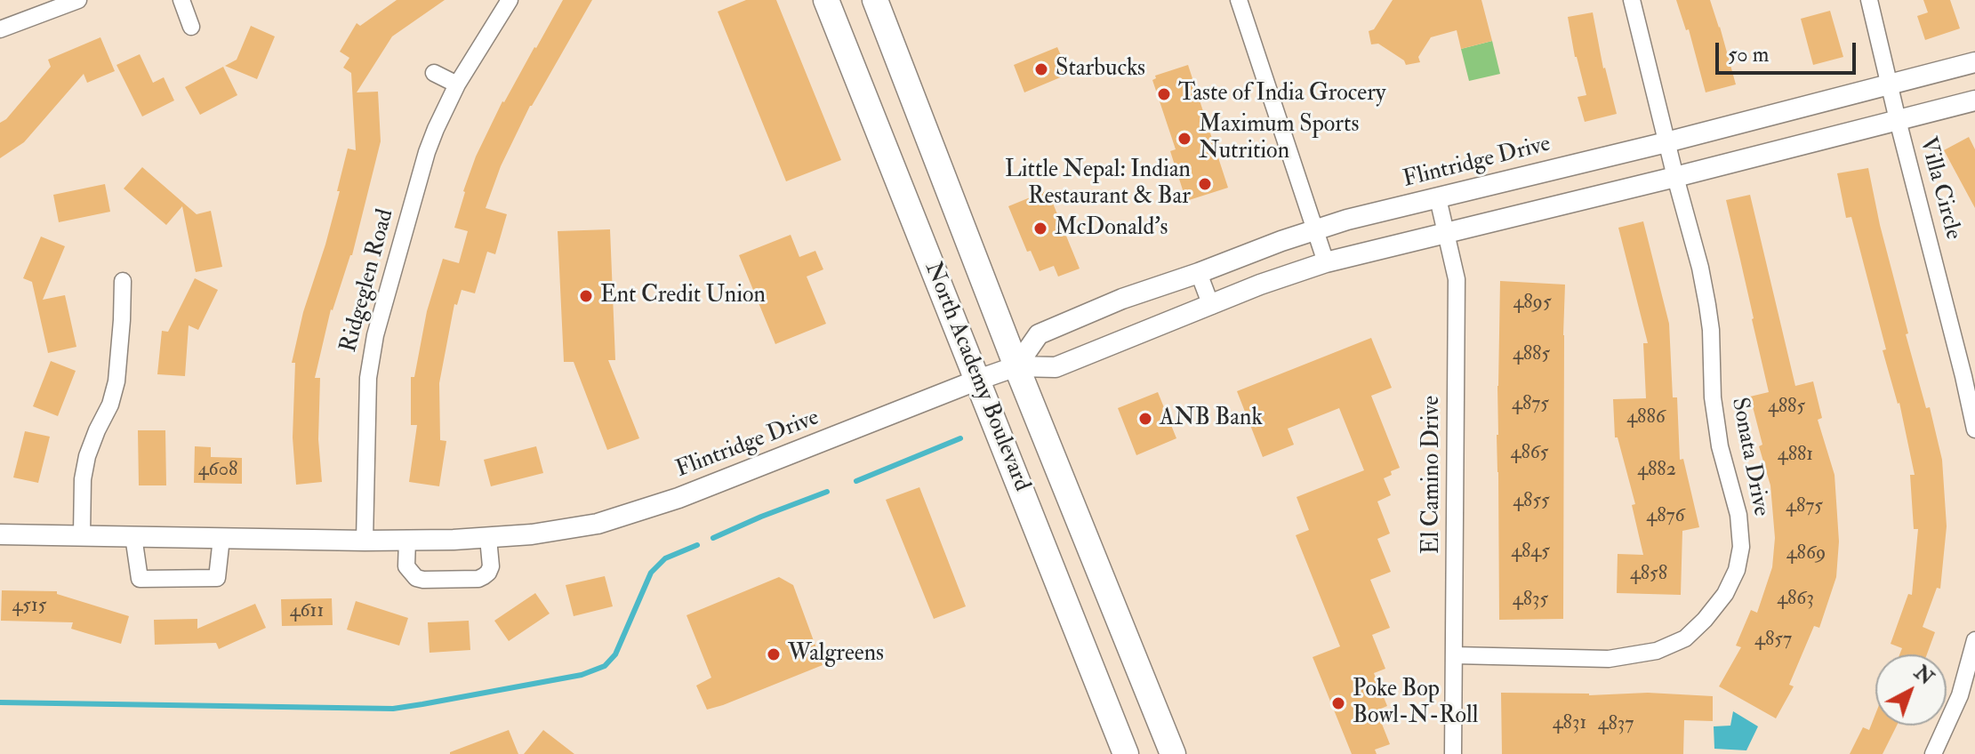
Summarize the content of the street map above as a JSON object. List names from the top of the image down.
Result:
{
  "streets": {
    "highway": ["North Academy Boulevard"],
    "street": [
      "Flintridge Drive",
      "Villa Circle",
      "Ridgeglen Road",
      "Sonata Drive",
      "El Camino Drive"
    ]
  },
  "crossings": [
    ["Flintridge Drive", "Villa Circle"],
    ["Flintridge Drive", "Ridgeglen Road"],
    ["Flintridge Drive", "North Academy Boulevard"],
    ["Flintridge Drive", "Sonata Drive"],
    ["Flintridge Drive", "El Camino Drive"],
    ["Sonata Drive", "El Camino Drive"]
  ],
  "places": [
    "Starbucks",
    "Taste of India Grocery",
    "Maximum Sports Nutrition",
    "Little Nepal: Indian Restaurant & Bar",
    "McDonald's",
    "Ent Credit Union",
    "ANB Bank",
    "Walgreens",
    "Poke Bop Bowl-N-Roll"
  ],
  "house_numbers": [
    "4895",
    "4885",
    "4875",
    "4885",
    "4886",
    "4865",
    "4881",
    "4608",
    "4882",
    "4855",
    "4875",
    "4876",
    "4845",
    "4869",
    "4858",
    "4863",
    "4835",
    "4515",
    "4611",
    "4857",
    "4831",
    "4837"
  ],
  "scale_bar": "50 m",
  "north": "top right"
}
